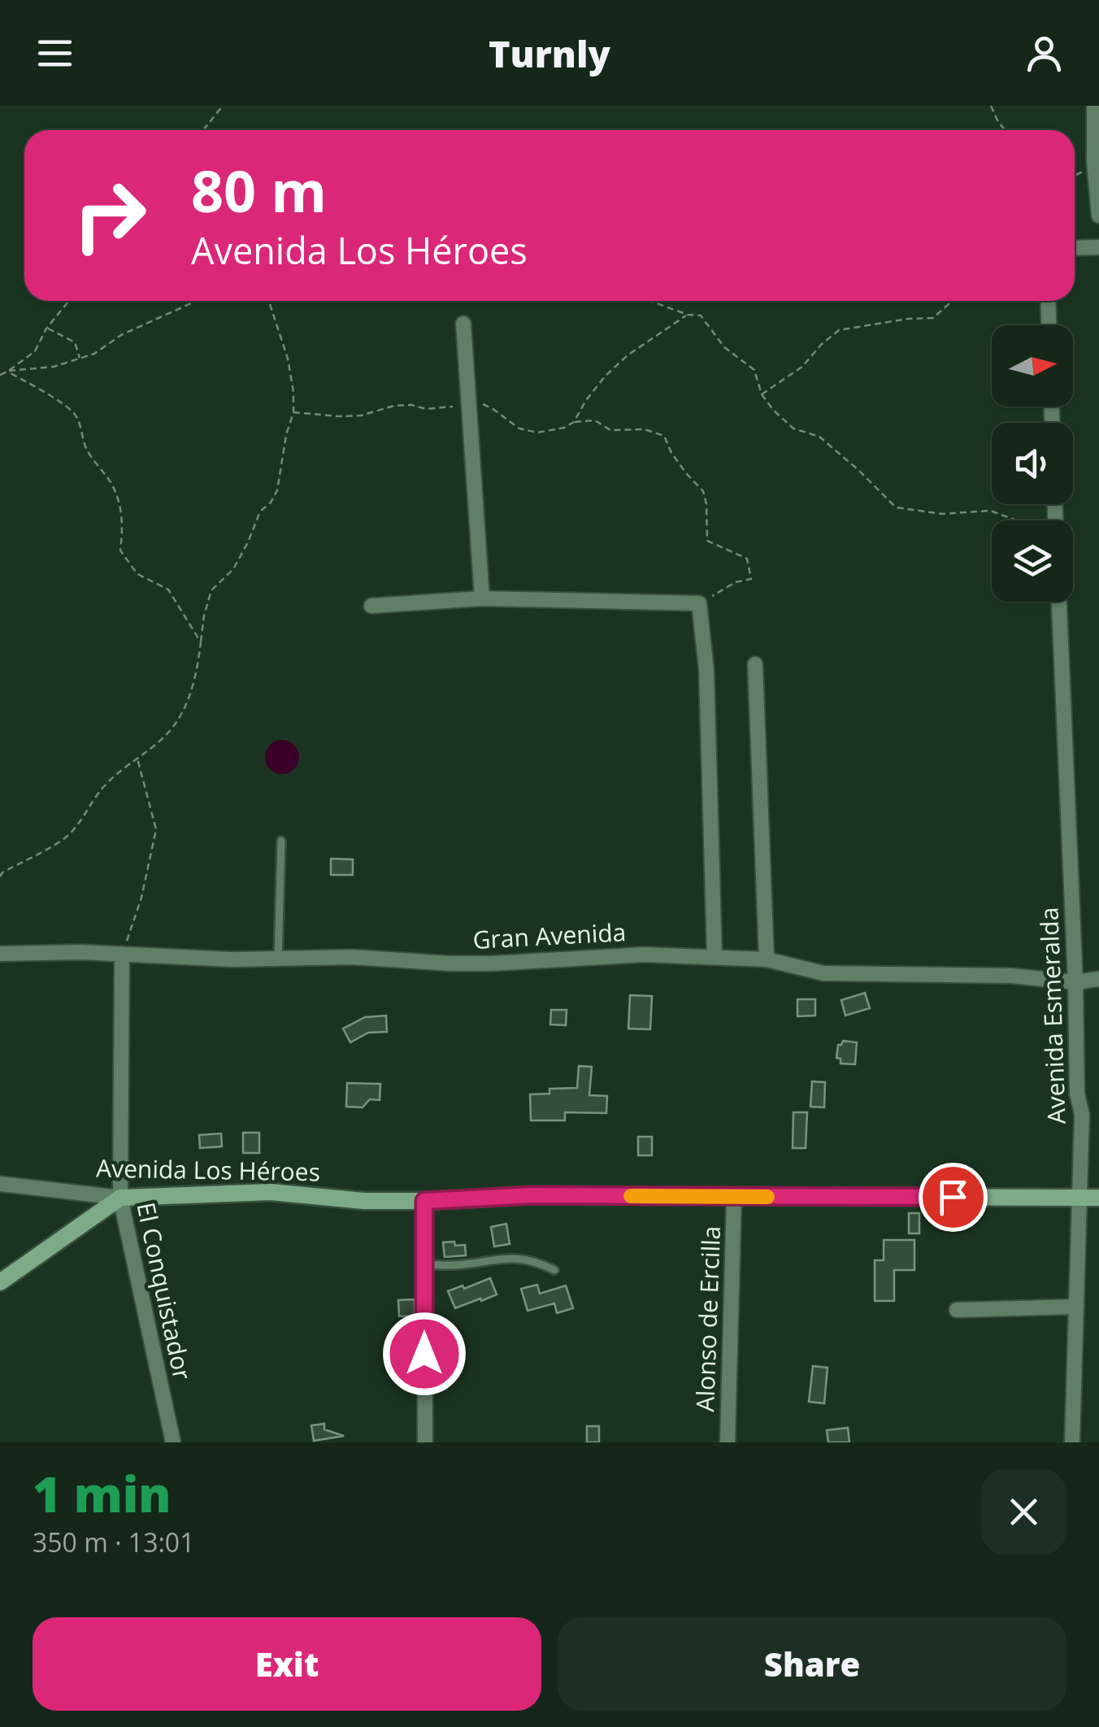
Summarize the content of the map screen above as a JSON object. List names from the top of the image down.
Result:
{
  "streets": {
    "street": [
      "Gran Avenida",
      "Avenida Esmeralda",
      "Avenida Los Héroes",
      "El Conquistador",
      "Alonso de Ercilla"
    ]
  },
  "crossings": [
    ["Gran Avenida", "Avenida Esmeralda"],
    ["Gran Avenida", "El Conquistador"],
    ["Avenida Esmeralda", "Avenida Los Héroes"],
    ["Avenida Los Héroes", "El Conquistador"],
    ["Avenida Los Héroes", "Alonso de Ercilla"]
  ],
  "north": "right",
  "page": {
    "header": "Turnly",
    "turn": ["80 m", "Avenida Los Héroes"],
    "heading": ["1 min", "350 m · 13:01"],
    "buttons": ["Exit", "Share"]
  }
}
